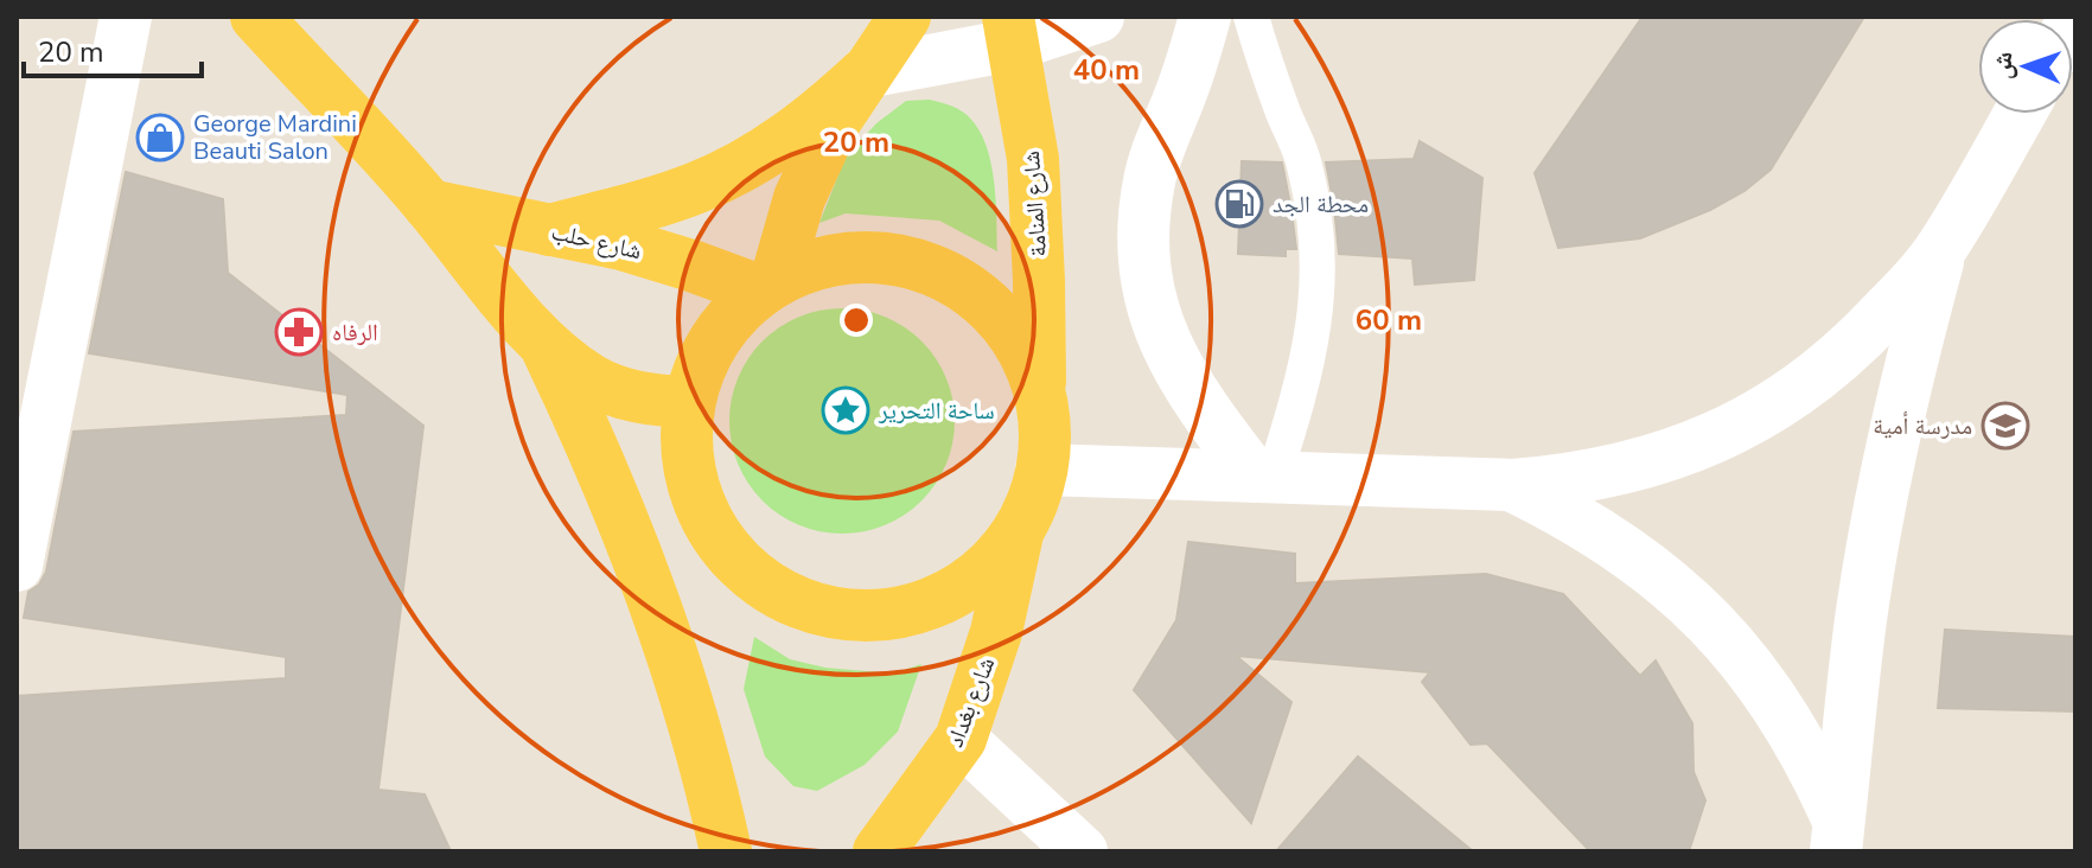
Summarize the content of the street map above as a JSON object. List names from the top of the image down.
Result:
{
  "streets": {
    "main road": ["شارع المنامة", "شارع حلب", "شارع بغداد"]
  },
  "places": {
    "shop": ["George Mardini Beauti Salon"],
    "fuel station": ["محطة الجد"],
    "pharmacy": ["الرفاه"],
    "place": ["ساحة التحرير"],
    "school or university": ["مدرسة أمية"]
  },
  "scale_bar": "20 m",
  "north": "left",
  "rings": ["40 m", "20 m", "60 m"]
}
